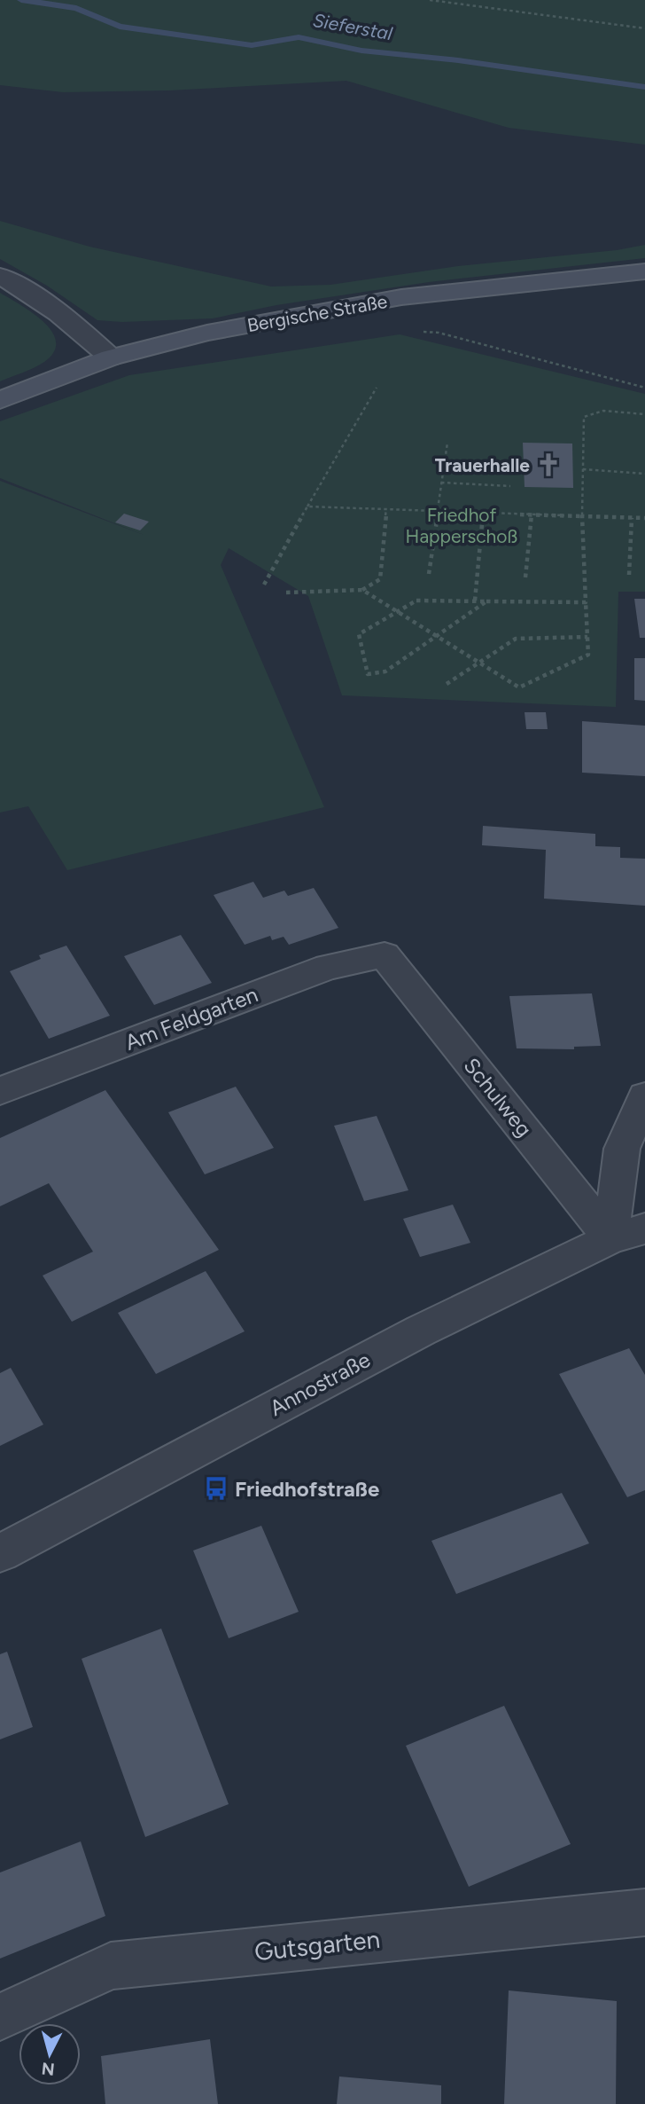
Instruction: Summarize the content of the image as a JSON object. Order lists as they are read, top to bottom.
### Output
{
  "streets": {
    "main road": ["Bergische Straße"],
    "street": [
      "Am Feldgarten",
      "Schulweg",
      "Annostraße",
      "Gutsgarten"
    ]
  },
  "crossings": [
    ["Am Feldgarten", "Schulweg"],
    ["Schulweg", "Annostraße"]
  ],
  "water": ["Sieferstal"],
  "parks": ["Friedhof Happerschoß"],
  "places": {
    "church": ["Trauerhalle"],
    "bus stop": ["Friedhofstraße"]
  },
  "north": "bottom"
}
